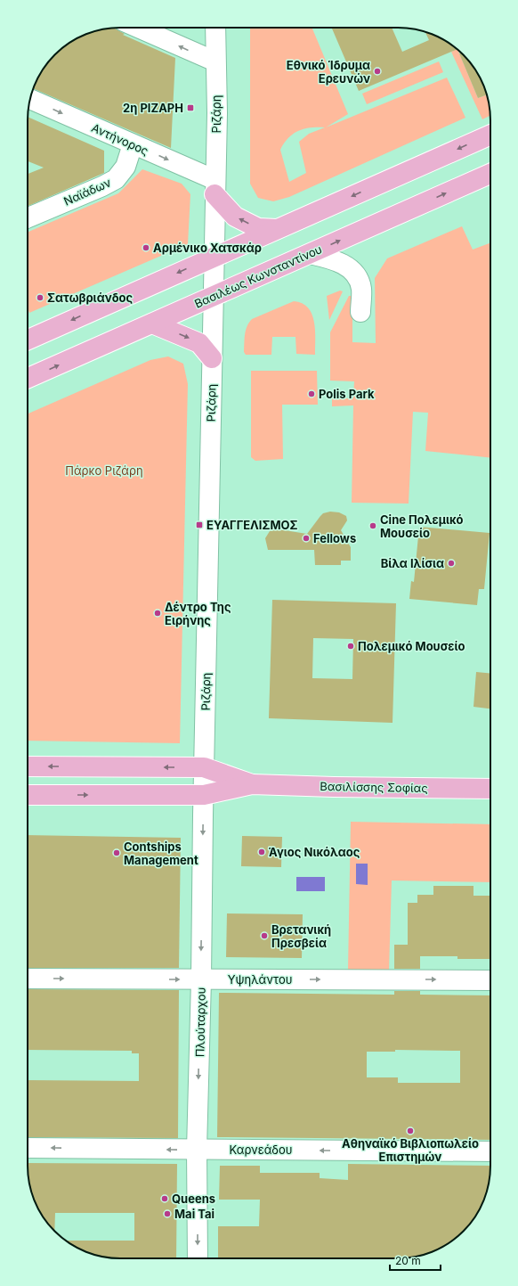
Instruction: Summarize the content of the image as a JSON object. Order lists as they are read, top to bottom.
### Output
{
  "streets": {
    "main road": ["Βασιλέως Κωνσταντίνου", "Βασιλίσσης Σοφίας"],
    "street": [
      "Ριζάρη",
      "Αντήνορος",
      "Ναϊάδων",
      "Υψηλάντου",
      "Πλούταρχου",
      "Καρνεάδου"
    ]
  },
  "crossings": [
    ["Ριζάρη", "Αντήνορος"],
    ["Ριζάρη", "Βασιλέως Κωνσταντίνου"],
    ["Ριζάρη", "Βασιλίσσης Σοφίας"],
    ["Ριζάρη", "Πλούταρχου"],
    ["Αντήνορος", "Ναϊάδων"],
    ["Βασιλίσσης Σοφίας", "Πλούταρχου"],
    ["Υψηλάντου", "Πλούταρχου"],
    ["Πλούταρχου", "Καρνεάδου"]
  ],
  "one_way": ["Υψηλάντου", "Πλούταρχου", "Καρνεάδου"],
  "parks": ["Πάρκο Ριζάρη"],
  "places": {
    "other": [
      "Εθνικό Ίδρυμα Ερευνών",
      "Αρμένικο Χατσκάρ",
      "Σατωβριάνδος",
      "Polis Park",
      "Cine Πολεμικό Μουσείο",
      "Fellows",
      "Βίλα Ιλίσια",
      "Δέντρο Της Ειρήνης",
      "Πολεμικό Μουσείο",
      "Άγιος Νικόλαος",
      "Contships Management",
      "Βρετανική Πρεσβεία",
      "Αθηναϊκό Βιβλιοπωλείο Επιστημών",
      "Queens",
      "Mai Tai"
    ],
    "transit": ["2η ΡΙΖΑΡΗ", "ΕΥΑΓΓΕΛΙΣΜΟΣ"]
  },
  "scale_bar": "20 m"
}
